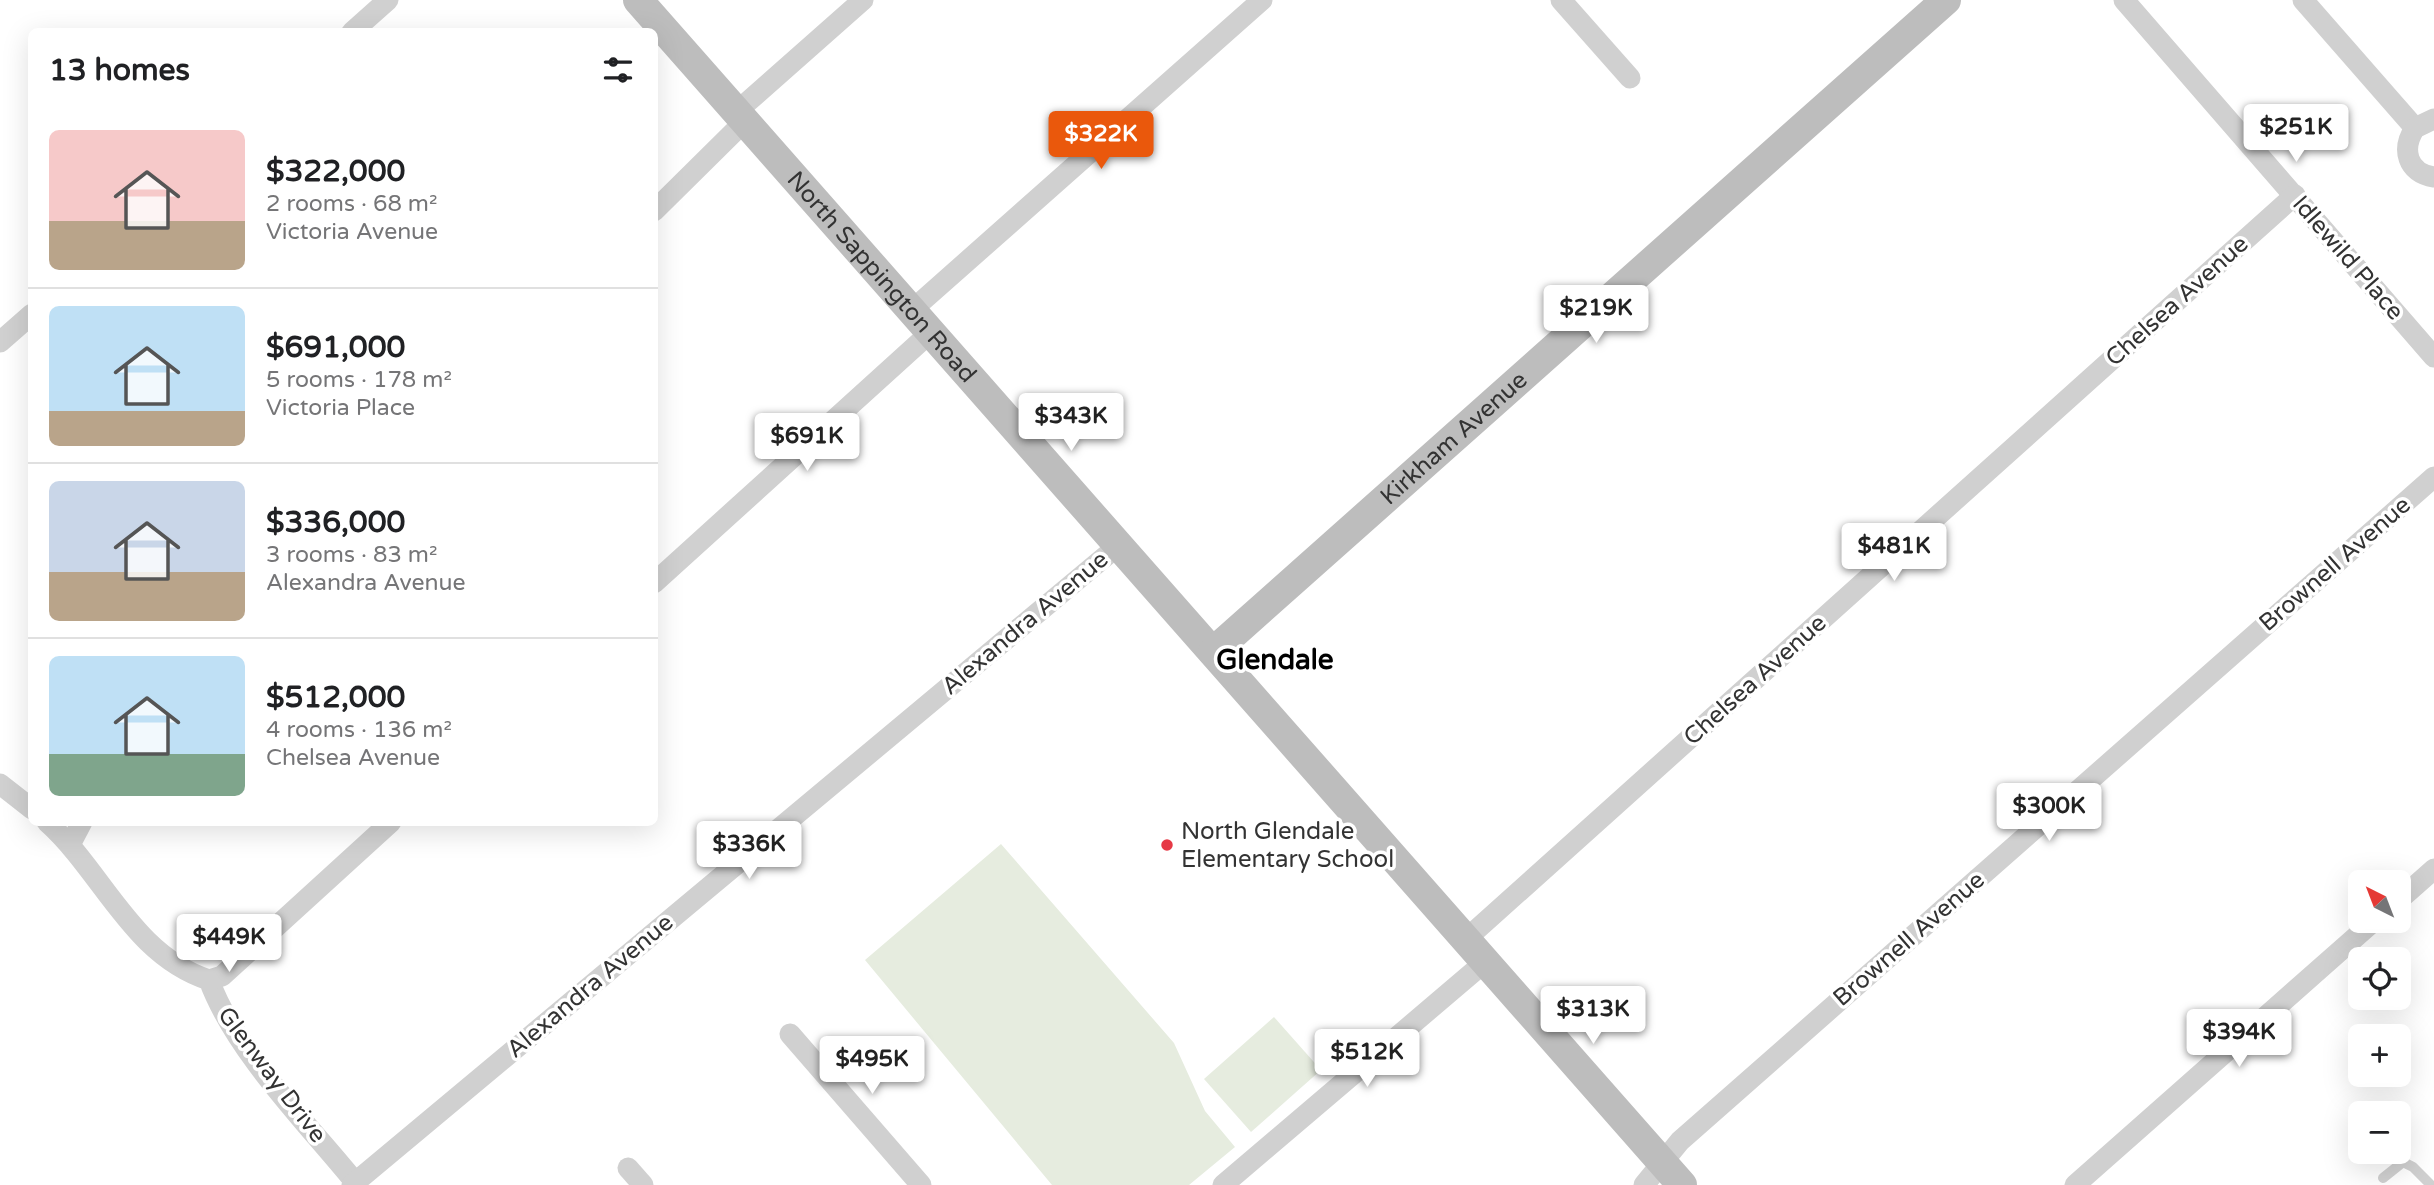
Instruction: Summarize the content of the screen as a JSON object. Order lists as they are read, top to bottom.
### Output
{
  "streets": {
    "street": [
      "Idlewild Place",
      "North Sappington Road",
      "Chelsea Avenue",
      "Kirkham Avenue",
      "Brownell Avenue",
      "Alexandra Avenue",
      "Glenway Drive"
    ]
  },
  "crossings": [
    ["Idlewild Place", "Chelsea Avenue"],
    ["North Sappington Road", "Chelsea Avenue"],
    ["North Sappington Road", "Kirkham Avenue"],
    ["North Sappington Road", "Brownell Avenue"],
    ["North Sappington Road", "Alexandra Avenue"],
    ["Alexandra Avenue", "Glenway Drive"]
  ],
  "districts": ["Glendale"],
  "places": ["North Glendale Elementary School"],
  "north": "top left",
  "page": {
    "heading": "13 homes",
    "price": [
      "$251K",
      "$322K",
      "$219K",
      "$343K",
      "$691K",
      "$481K",
      "$300K",
      "$336K",
      "$449K",
      "$313K",
      "$394K",
      "$512K",
      "$495K"
    ],
    "list": [
      {
        "name": "$322,000",
        "note": "2 rooms · 68 m² · Victoria Avenue"
      },
      {
        "name": "$691,000",
        "note": "5 rooms · 178 m² · Victoria Place"
      },
      {
        "name": "$336,000",
        "note": "3 rooms · 83 m² · Alexandra Avenue"
      },
      {
        "name": "$512,000",
        "note": "4 rooms · 136 m² · Chelsea Avenue"
      }
    ],
    "map_buttons": ["+", "−"]
  }
}
